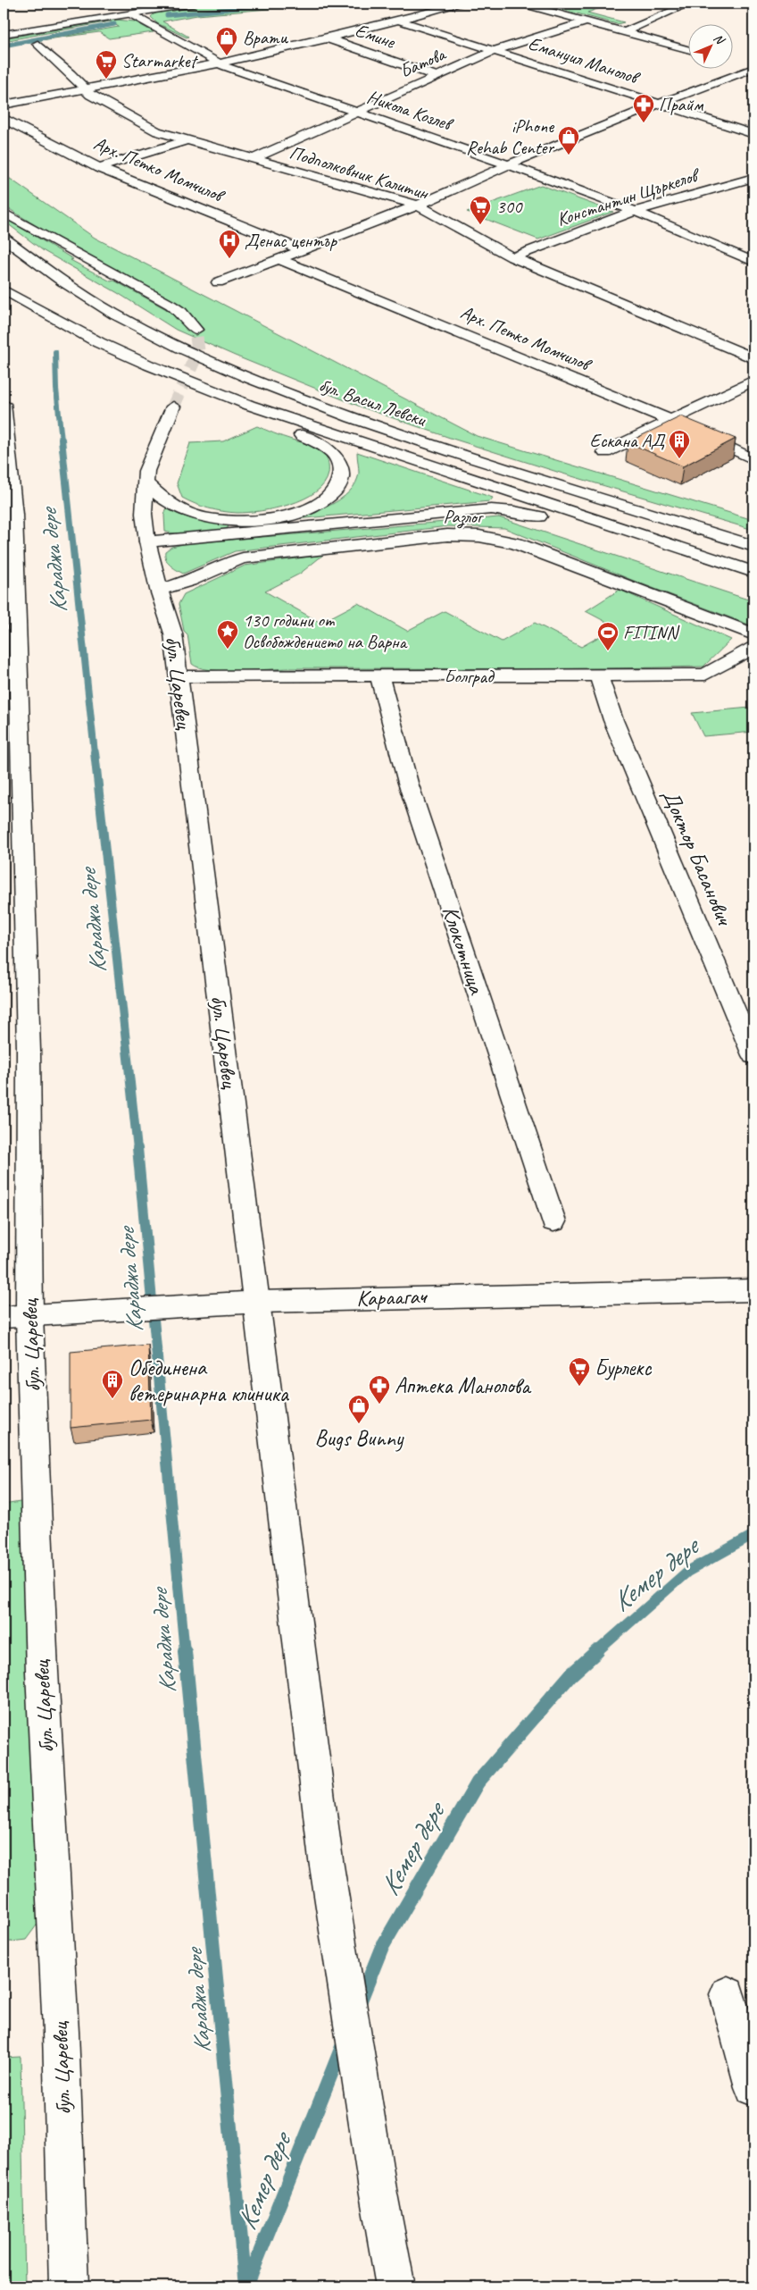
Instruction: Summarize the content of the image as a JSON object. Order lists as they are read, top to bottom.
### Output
{
  "streets": {
    "main road": [
      "Емине",
      "Емануил Манолов",
      "Батова",
      "Никола Козлев",
      "Арх. Петко Момчилов",
      "Подполковник Калитин",
      "Константин Щъркелов",
      "бул. Васил Левски",
      "Разлог",
      "Болград",
      "бул. Царевец",
      "Доктор Басанович",
      "Клокотница",
      "Караагач"
    ]
  },
  "crossings": [
    ["Емине", "Батова"],
    ["Емануил Манолов", "Батова"],
    ["Батова", "Никола Козлев"],
    ["Батова", "Подполковник Калитин"],
    ["Никола Козлев", "Константин Щъркелов"],
    ["Подполковник Калитин", "Константин Щъркелов"],
    ["Разлог", "бул. Царевец"],
    ["Болград", "бул. Царевец"],
    ["Болград", "Доктор Басанович"],
    ["Болград", "Клокотница"],
    ["бул. Царевец", "Караагач"]
  ],
  "water": ["Караджа дере", "Кемер дере"],
  "places": {
    "shop": ["Врати", "iPhone Rehab Center", "Bugs Bunny"],
    "supermarket": ["Starmarket", "300", "Бурлекс"],
    "pharmacy": ["Прайм", "Аптека Манолова"],
    "hospital": ["Денас център"],
    "building": ["Ескана АД", "Обединена ветеринарна клиника"],
    "place": ["130 години от Освобождението на Варна"],
    "sports": ["FITINN"]
  },
  "north": "top right"
}
